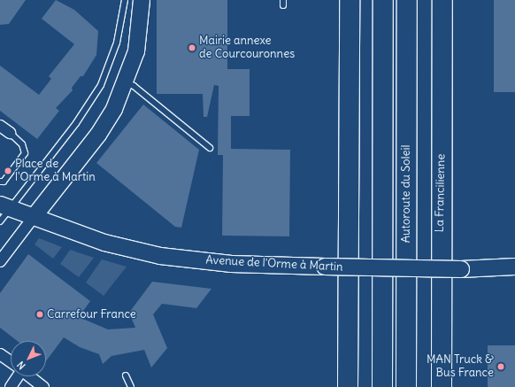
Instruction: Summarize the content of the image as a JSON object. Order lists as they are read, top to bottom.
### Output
{
  "streets": {
    "highway": ["La Francilienne", "Autoroute du Soleil"],
    "main road": ["Avenue de l'Orme à Martin"]
  },
  "places": [
    "Mairie annexe de Courcouronnes",
    "Place de l'Orme à Martin",
    "Carrefour France",
    "MAN Truck & Bus France"
  ],
  "north": "bottom left"
}
